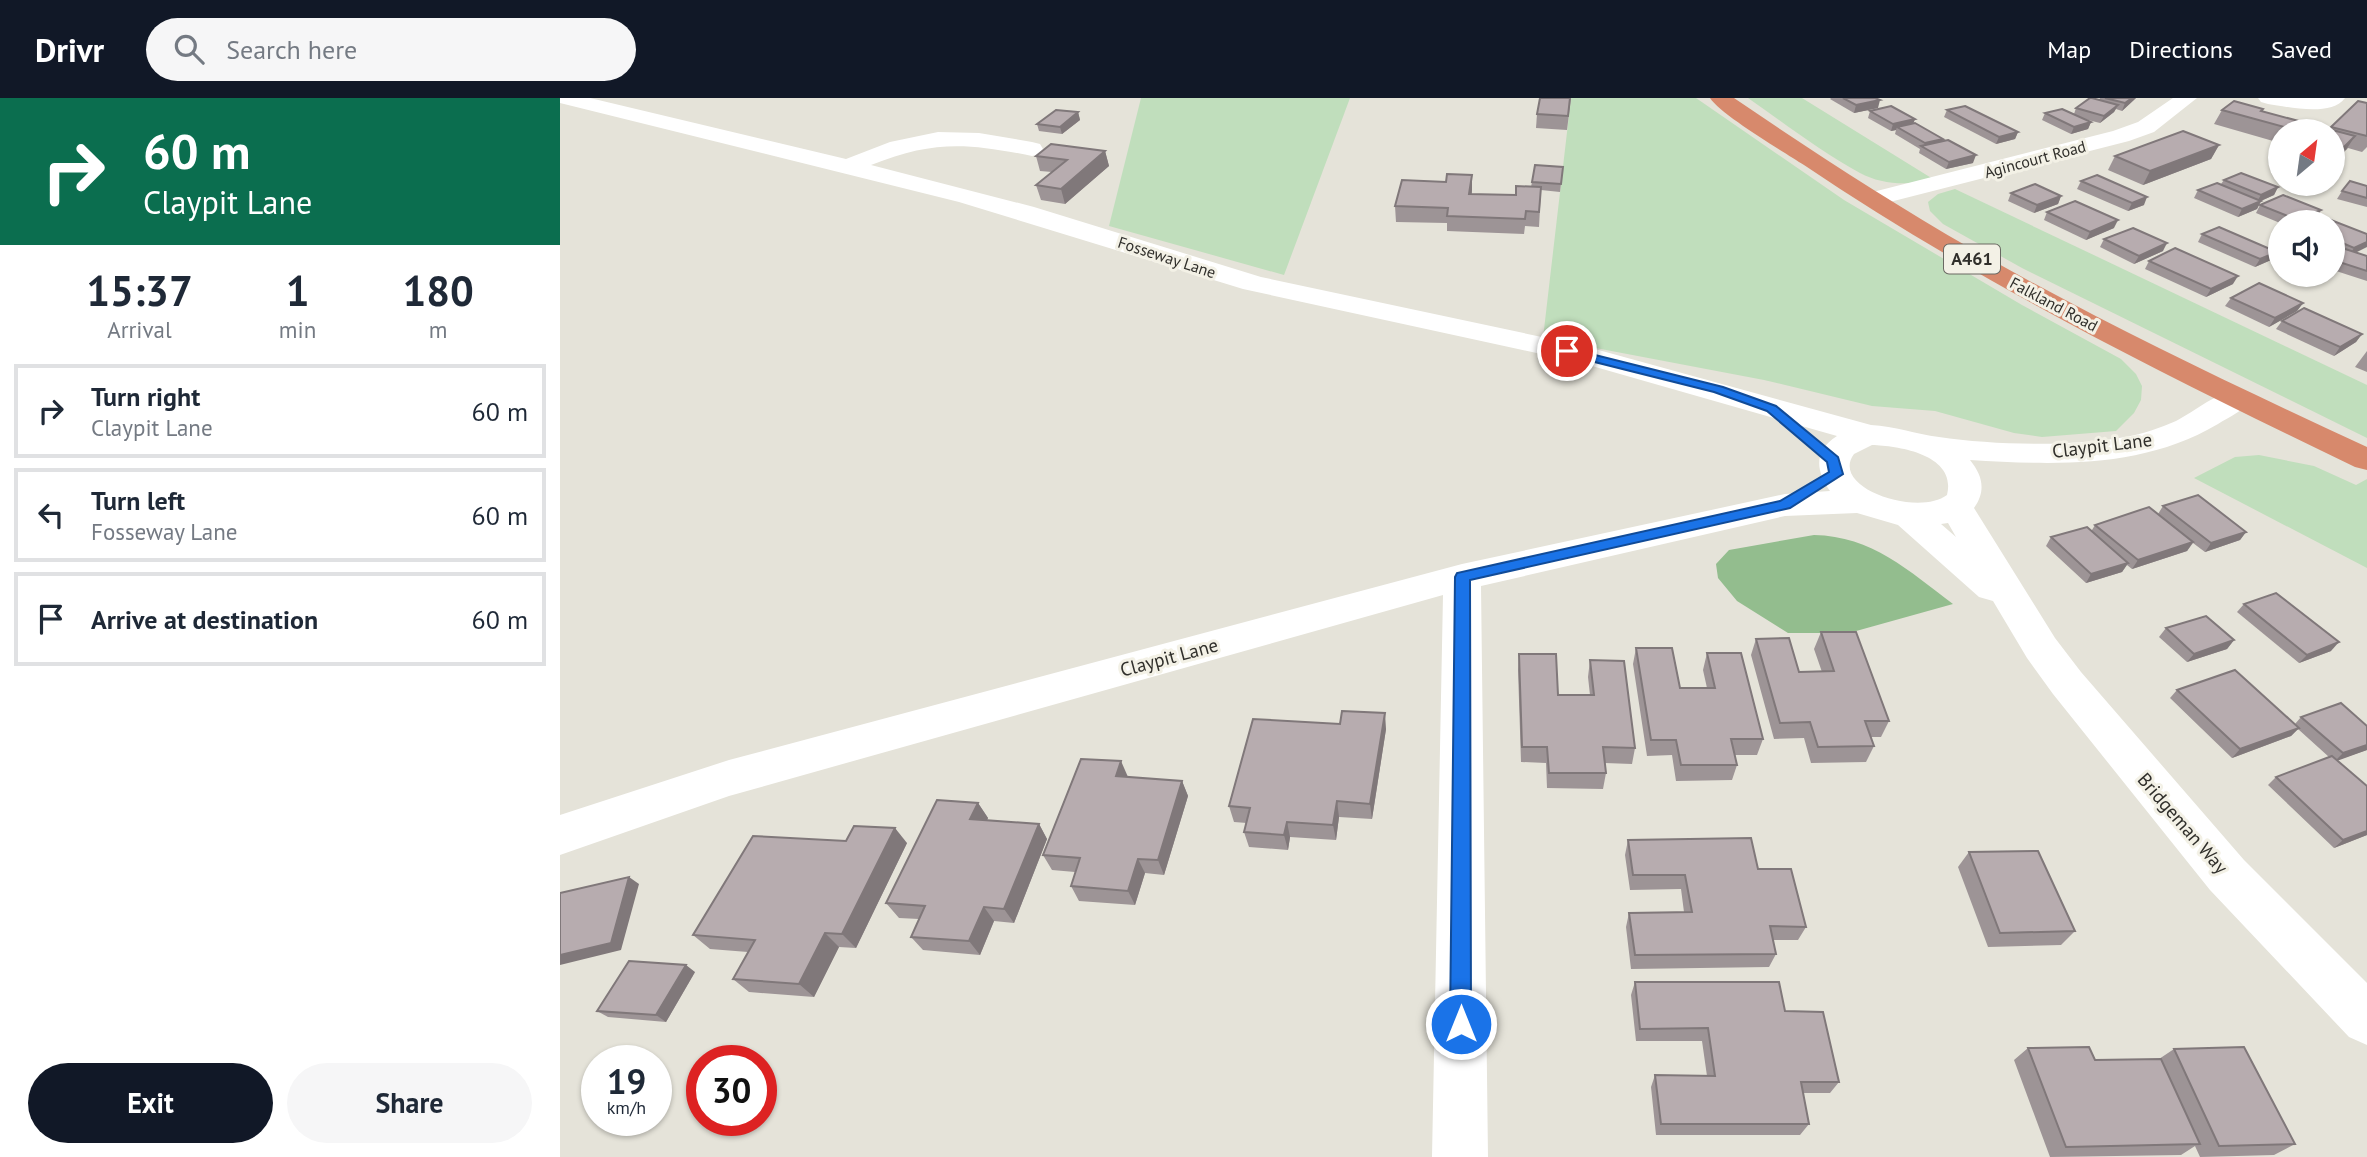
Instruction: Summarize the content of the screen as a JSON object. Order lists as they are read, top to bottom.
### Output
{
  "streets": {
    "highway": ["A461", "Falkland Road"],
    "street": [
      "Agincourt Road",
      "Fosseway Lane",
      "Claypit Lane",
      "Bridgeman Way"
    ]
  },
  "crossings": [
    ["Agincourt Road", "Falkland Road"],
    ["Fosseway Lane", "Claypit Lane"],
    ["Fosseway Lane", "Bridgeman Way"],
    ["Falkland Road", "Claypit Lane"],
    ["Claypit Lane", "Bridgeman Way"]
  ],
  "north": "top right",
  "page": {
    "header": "Drivr",
    "search": "Search here",
    "nav": ["Map", "Directions", "Saved"],
    "turn": ["60 m", "Claypit Lane"],
    "eta": [
      "15:37",
      "Arrival",
      "1",
      "min",
      "180",
      "m"
    ],
    "list": [
      {
        "name": "Turn right",
        "note": "Claypit Lane",
        "value": "60 m"
      },
      {
        "name": "Turn left",
        "note": "Fosseway Lane",
        "value": "60 m"
      },
      {
        "name": "Arrive at destination",
        "value": "60 m"
      }
    ],
    "speed": "19 km/h",
    "limit": "30",
    "buttons": ["Exit", "Share"]
  }
}
